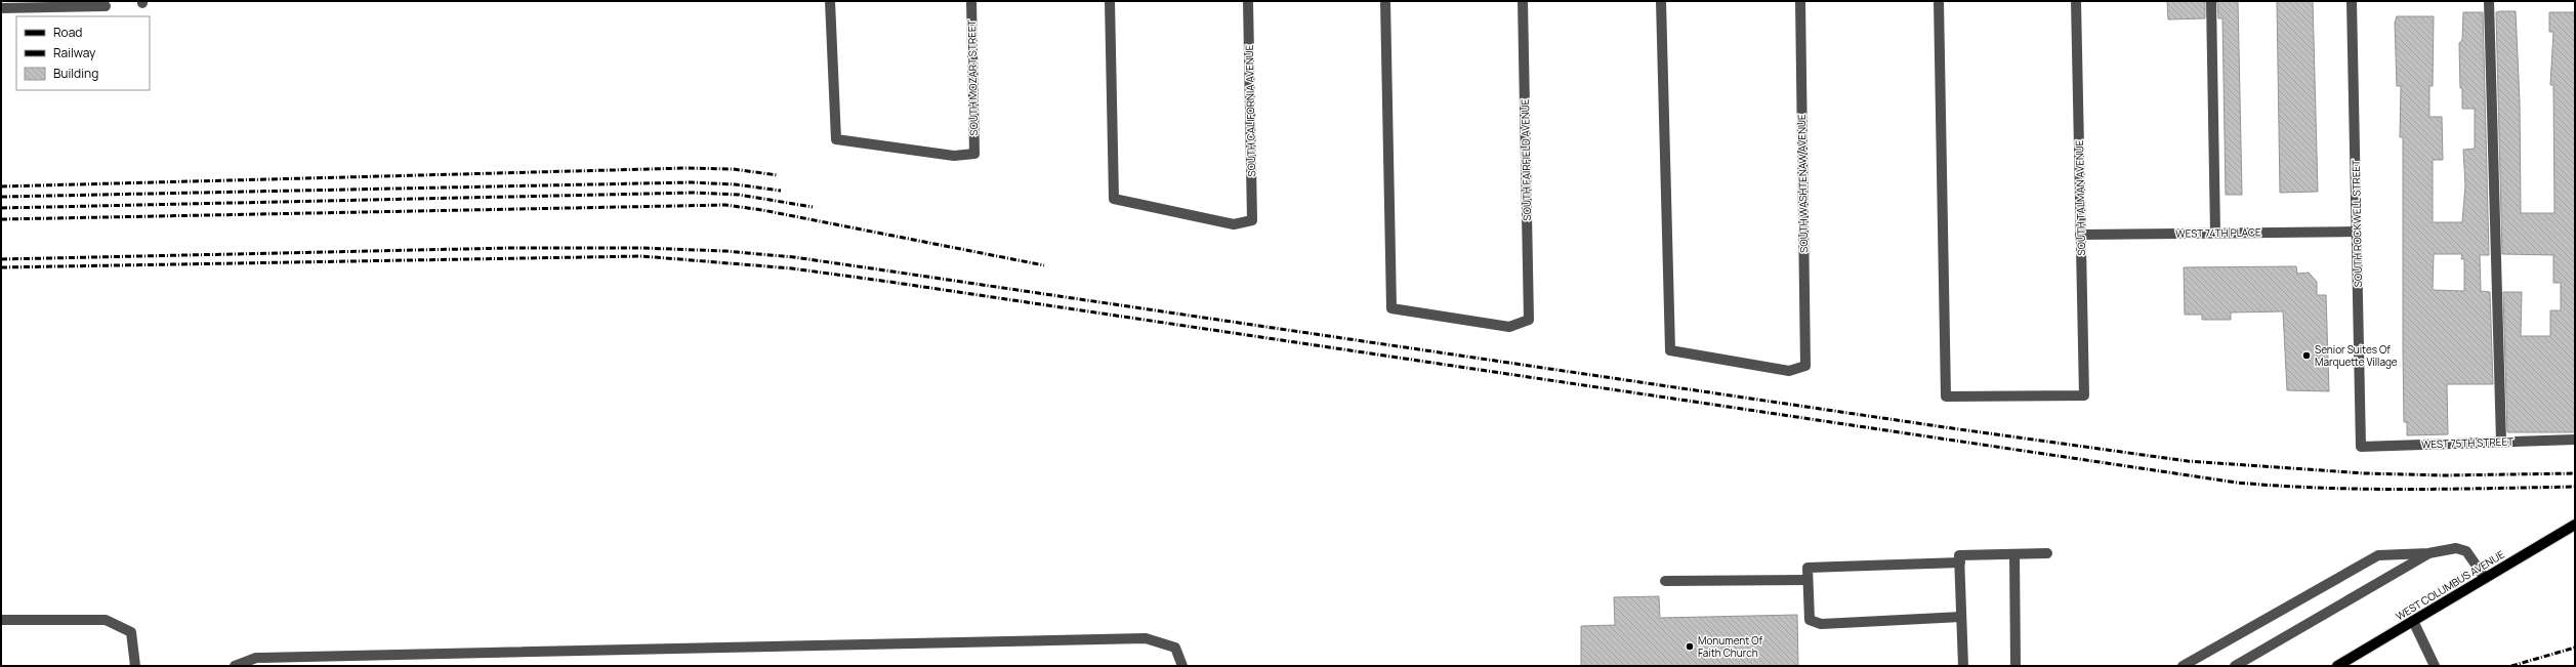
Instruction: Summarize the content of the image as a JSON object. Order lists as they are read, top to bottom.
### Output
{
  "streets": {
    "main road": ["WEST COLUMBUS AVENUE"],
    "street": [
      "SOUTH MOZART STREET",
      "SOUTH CALIFORNIA AVENUE",
      "SOUTH FAIRFIELD AVENUE",
      "SOUTH WASHTENAW AVENUE",
      "SOUTH TALMAN AVENUE",
      "SOUTH ROCKWELL STREET",
      "WEST 74TH PLACE",
      "WEST 75TH STREET"
    ]
  },
  "crossings": [
    ["SOUTH TALMAN AVENUE", "WEST 74TH PLACE"],
    ["SOUTH ROCKWELL STREET", "WEST 74TH PLACE"],
    ["SOUTH ROCKWELL STREET", "WEST 75TH STREET"]
  ],
  "places": ["Senior Suites Of Marquette Village", "Monument Of Faith Church"],
  "legend": ["Road", "Railway", "Building"]
}
